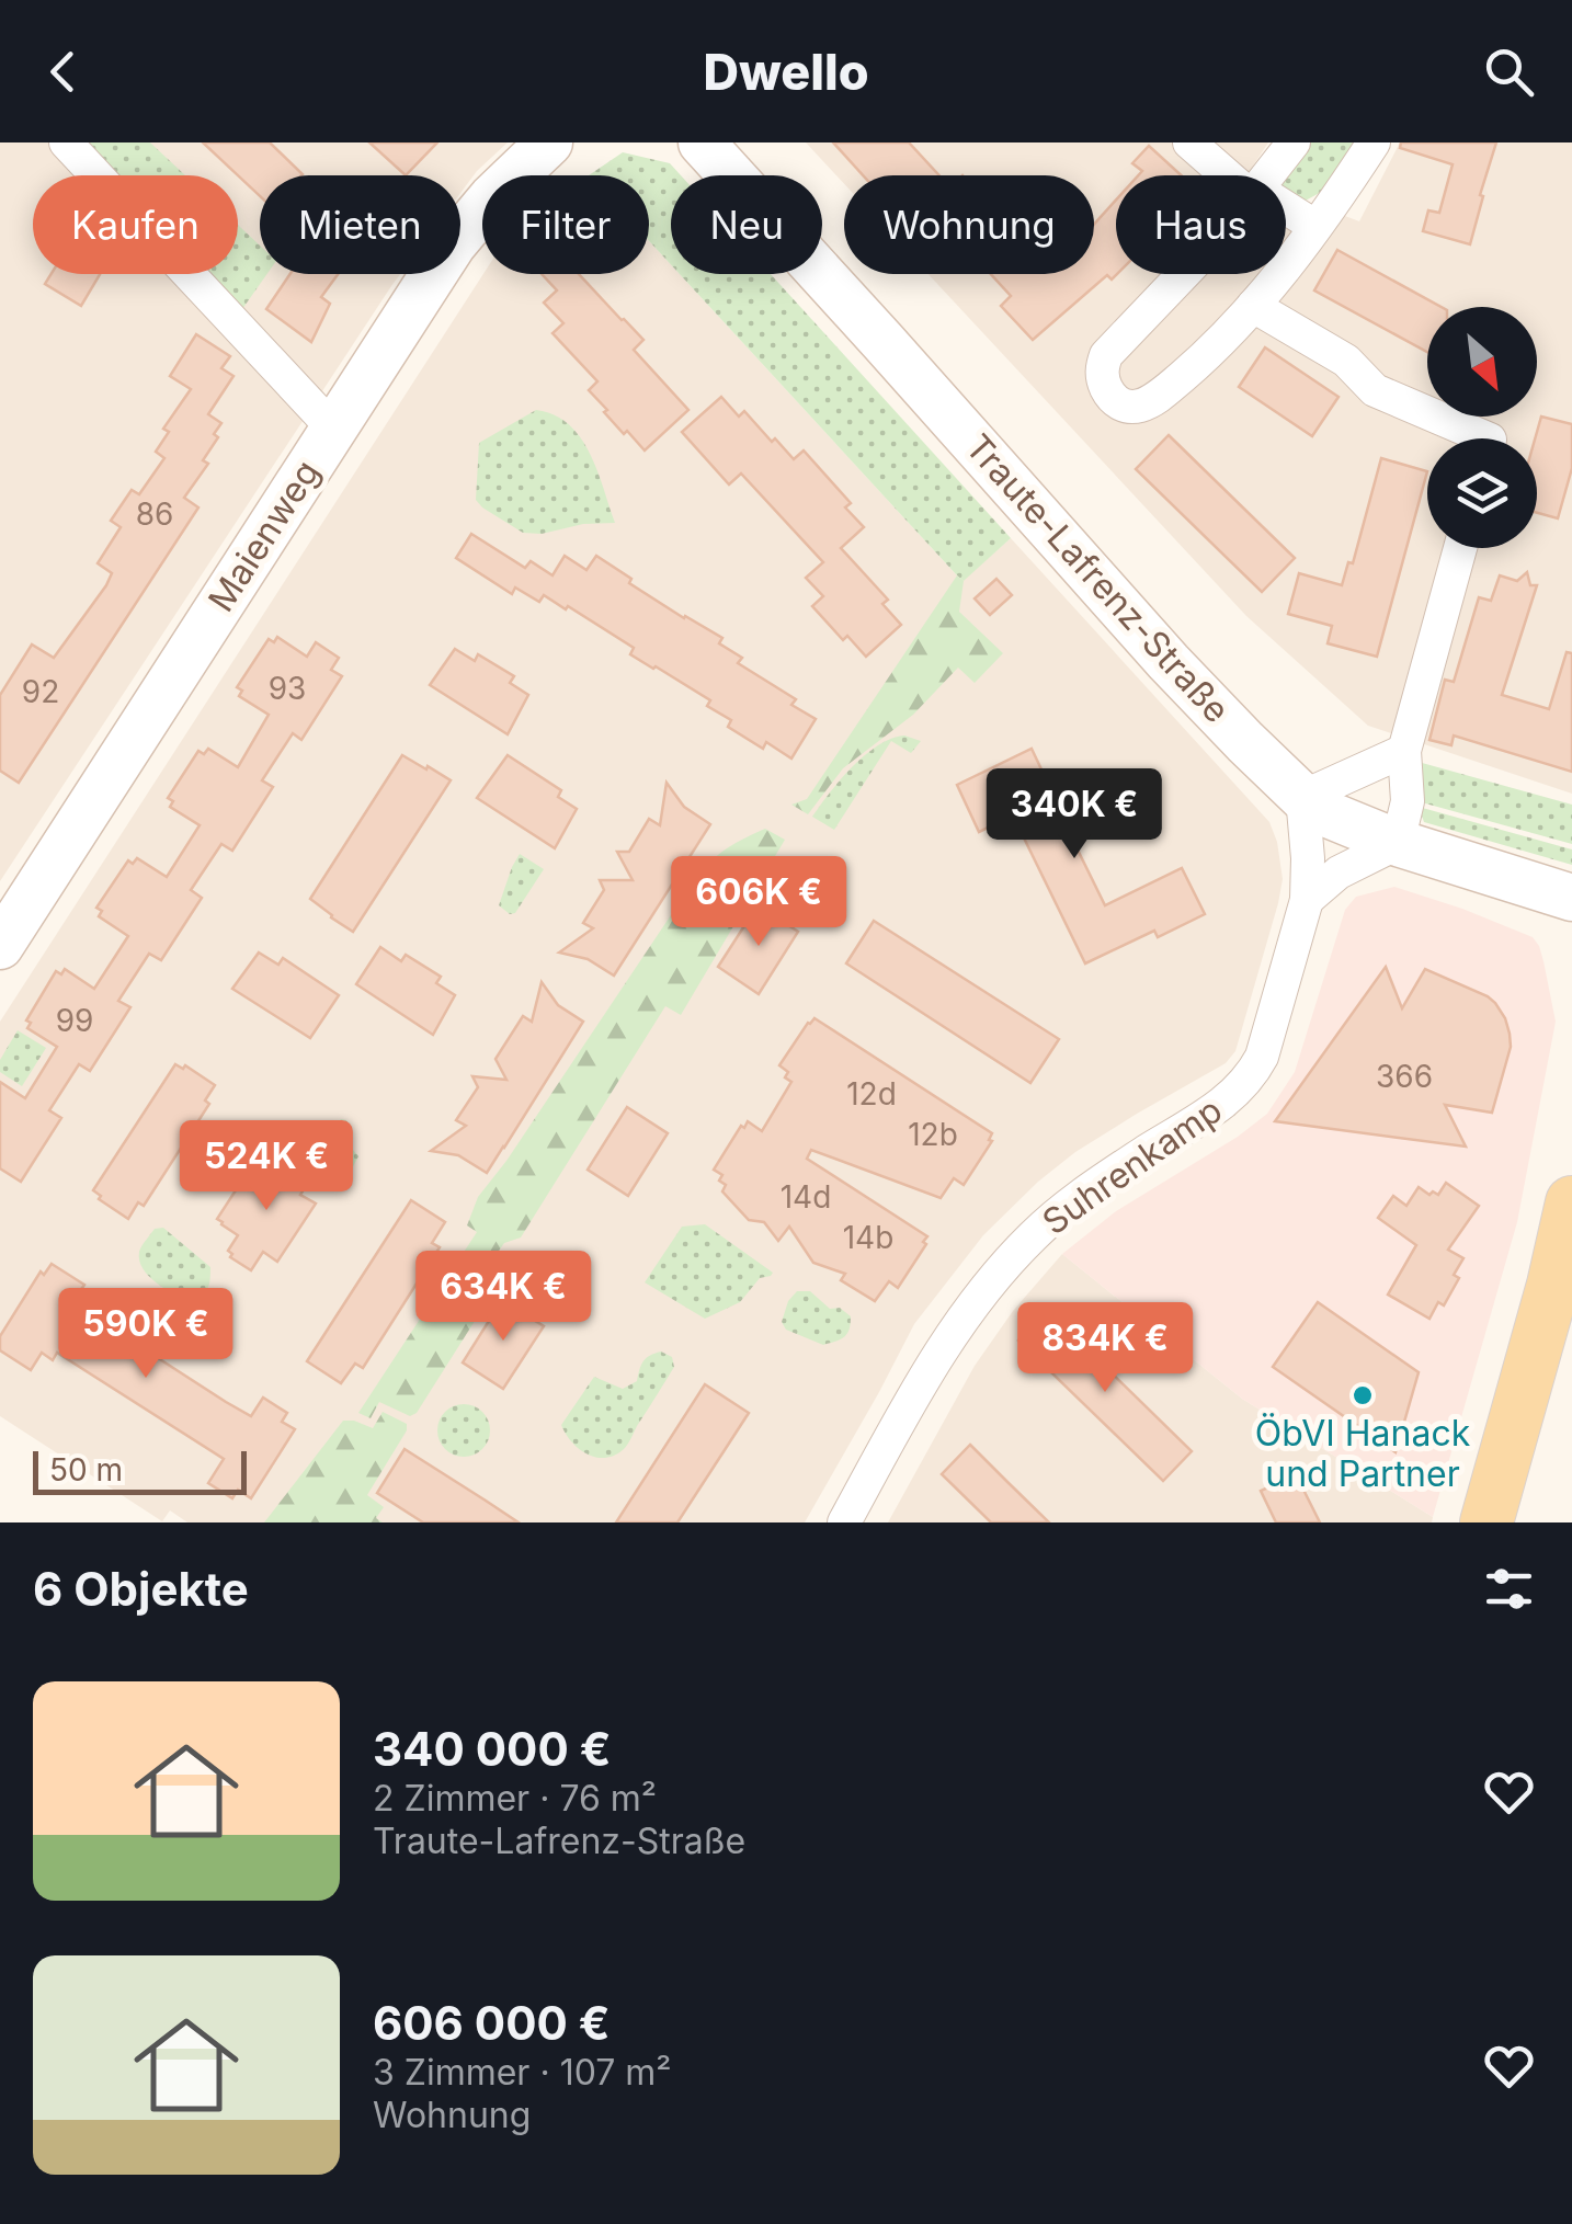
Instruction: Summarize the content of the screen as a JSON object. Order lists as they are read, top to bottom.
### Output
{
  "streets": {
    "main road": ["Maienweg", "Traute-Lafrenz-Straße"],
    "street": ["Suhrenkamp"]
  },
  "crossings": [
    ["Traute-Lafrenz-Straße", "Suhrenkamp"]
  ],
  "places": ["ÖbVI Hanack und Partner"],
  "house_numbers": [
    "86",
    "93",
    "92",
    "99",
    "366",
    "12d",
    "12b",
    "14d",
    "14b"
  ],
  "scale_bar": "50 m",
  "north": "bottom right",
  "page": {
    "header": "Dwello",
    "chip": [
      "Kaufen",
      "Mieten",
      "Filter",
      "Neu",
      "Wohnung",
      "Haus"
    ],
    "price": [
      "340K €",
      "606K €",
      "524K €",
      "634K €",
      "590K €",
      "834K €"
    ],
    "scale": "50 m",
    "heading": "6 Objekte",
    "list": [
      {
        "name": "340 000 €",
        "note": "2 Zimmer · 76 m² · Traute-Lafrenz-Straße"
      },
      {
        "name": "606 000 €",
        "note": "3 Zimmer · 107 m² · Wohnung"
      }
    ]
  }
}
